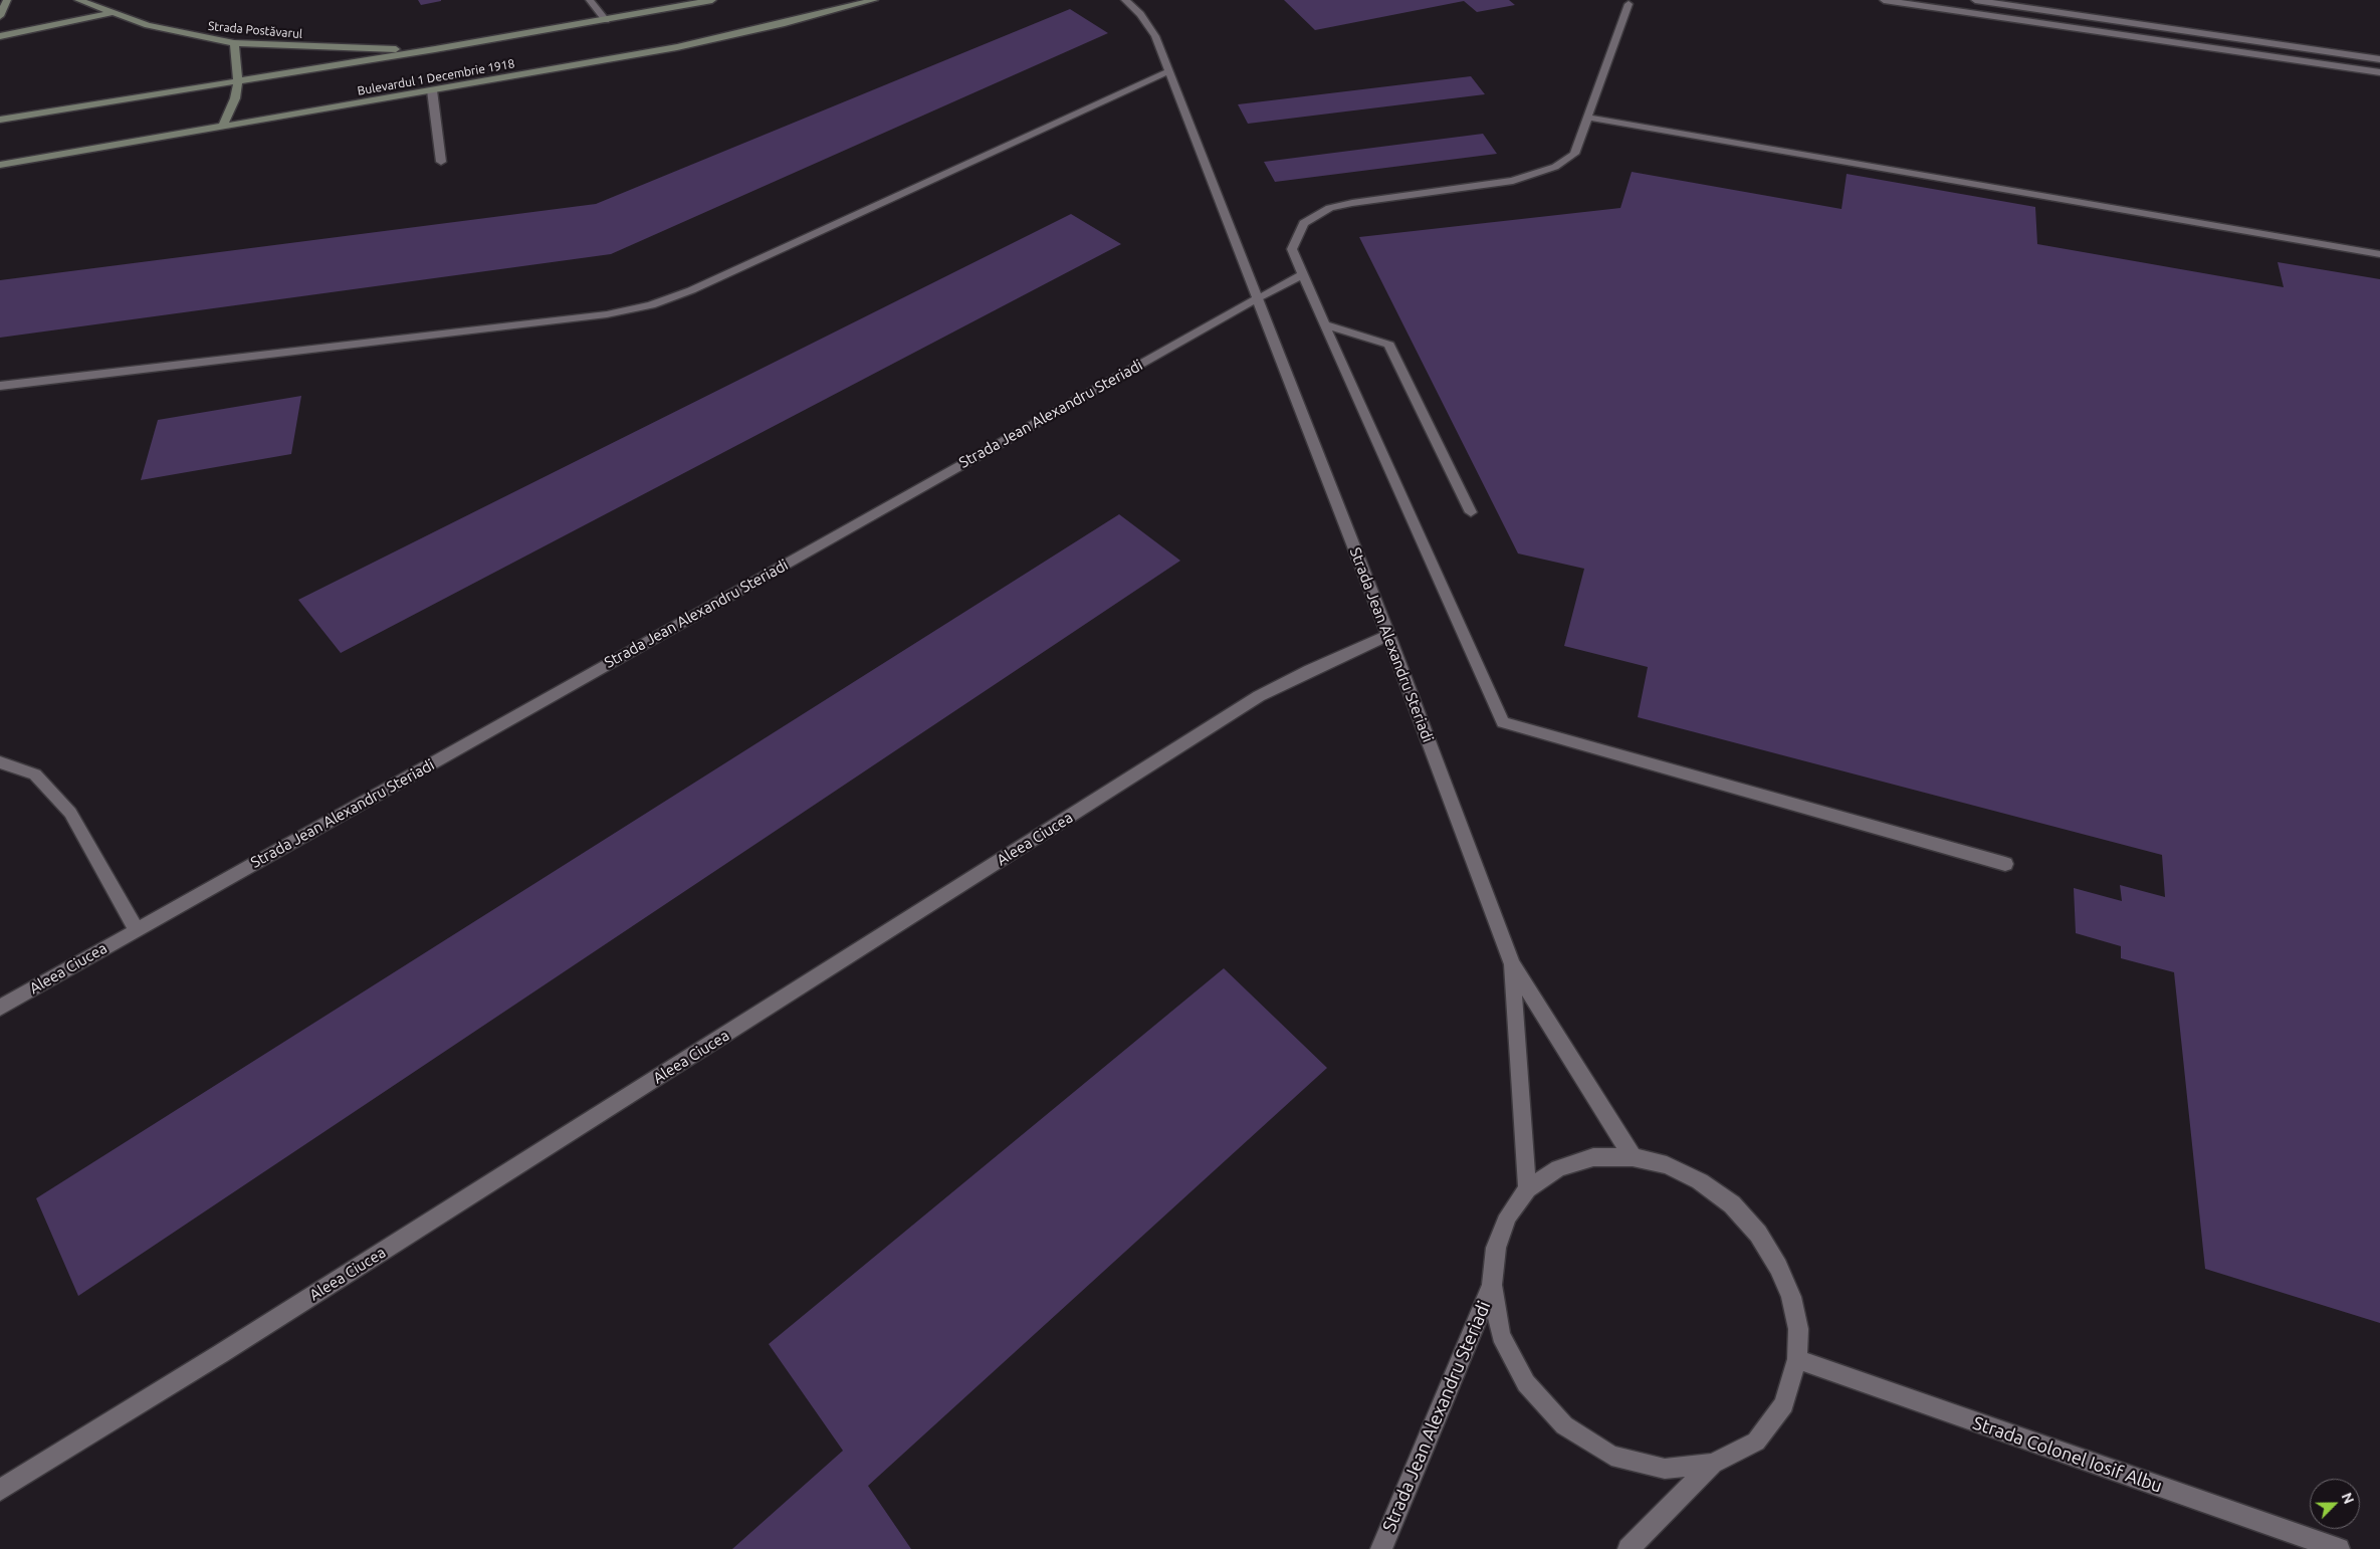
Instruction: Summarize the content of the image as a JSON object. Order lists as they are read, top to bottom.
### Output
{
  "streets": {
    "main road": ["Strada Postăvarul", "Bulevardul 1 Decembrie 1918"],
    "street": ["Strada Jean Alexandru Steriadi", "Aleea Ciucea", "Strada Colonel Iosif Albu"]
  },
  "crossings": [
    ["Strada Postăvarul", "Bulevardul 1 Decembrie 1918"],
    ["Strada Jean Alexandru Steriadi", "Aleea Ciucea"]
  ],
  "north": "top right"
}
